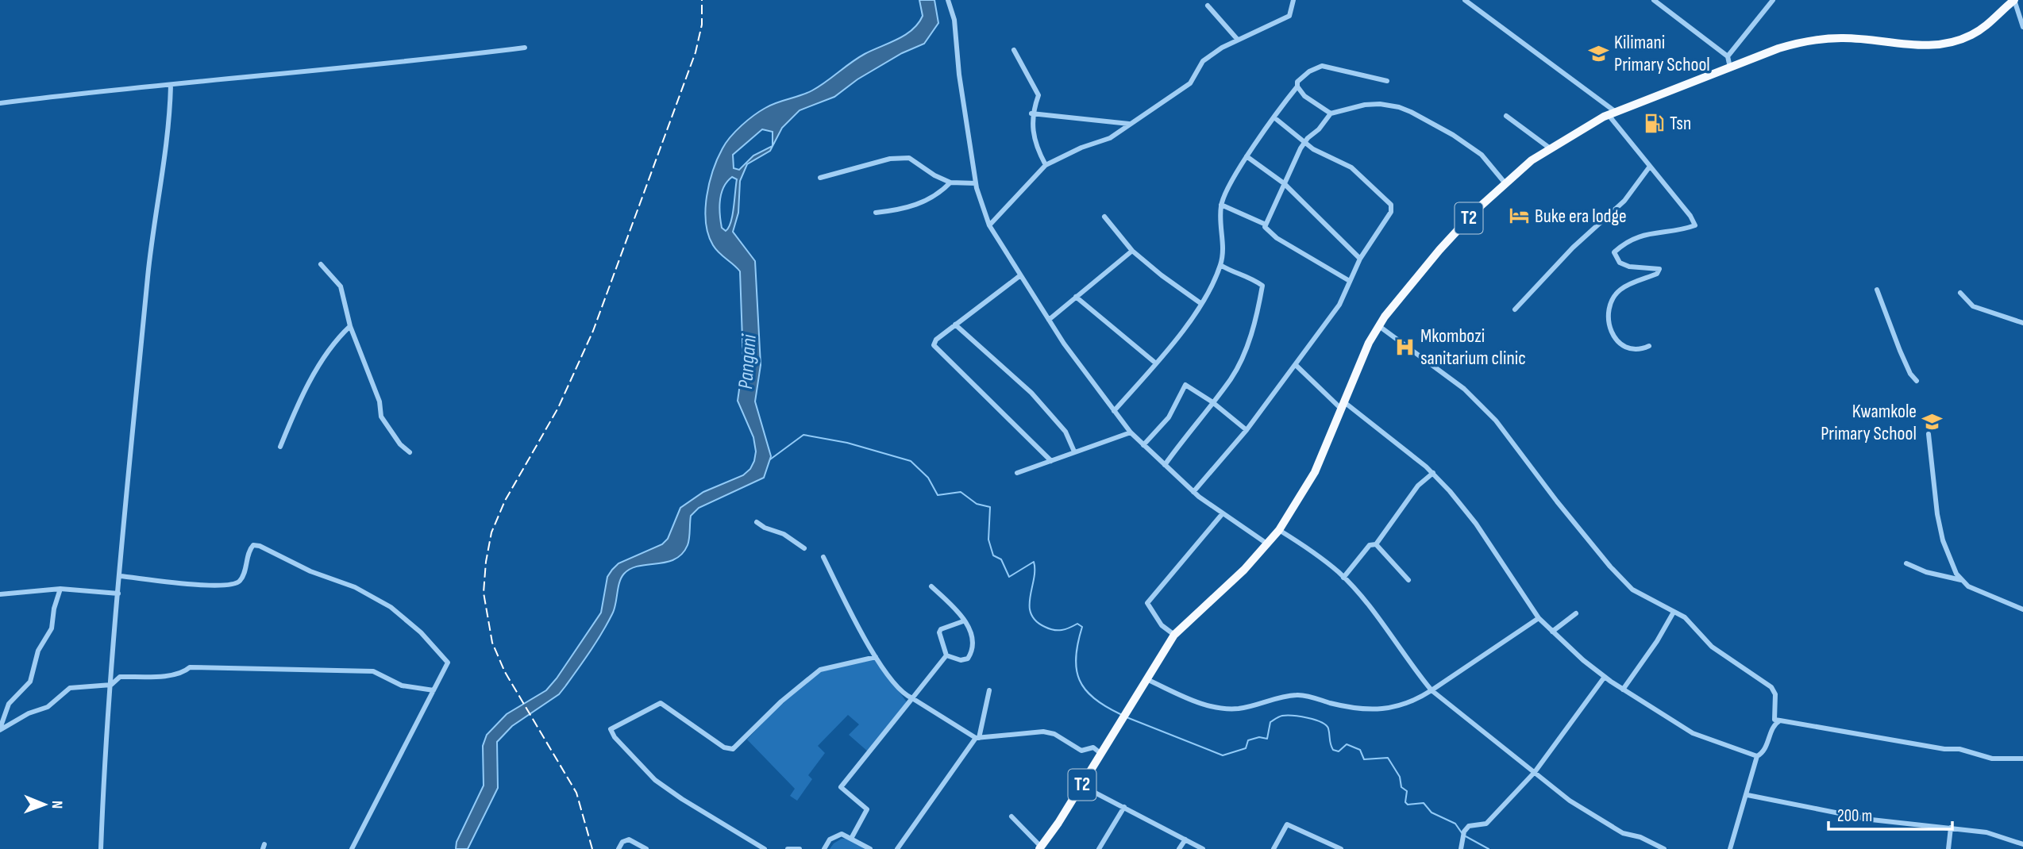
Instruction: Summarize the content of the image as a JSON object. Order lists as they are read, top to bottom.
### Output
{
  "streets": {
    "highway": ["T2"]
  },
  "water": ["Pangani"],
  "places": {
    "school or university": ["Kilimani Primary School", "Kwamkole Primary School"],
    "fuel station": ["Tsn"],
    "hotel": ["Buke era lodge"],
    "hospital": ["Mkombozi sanitarium clinic"]
  },
  "scale_bar": "200 m",
  "north": "right"
}
